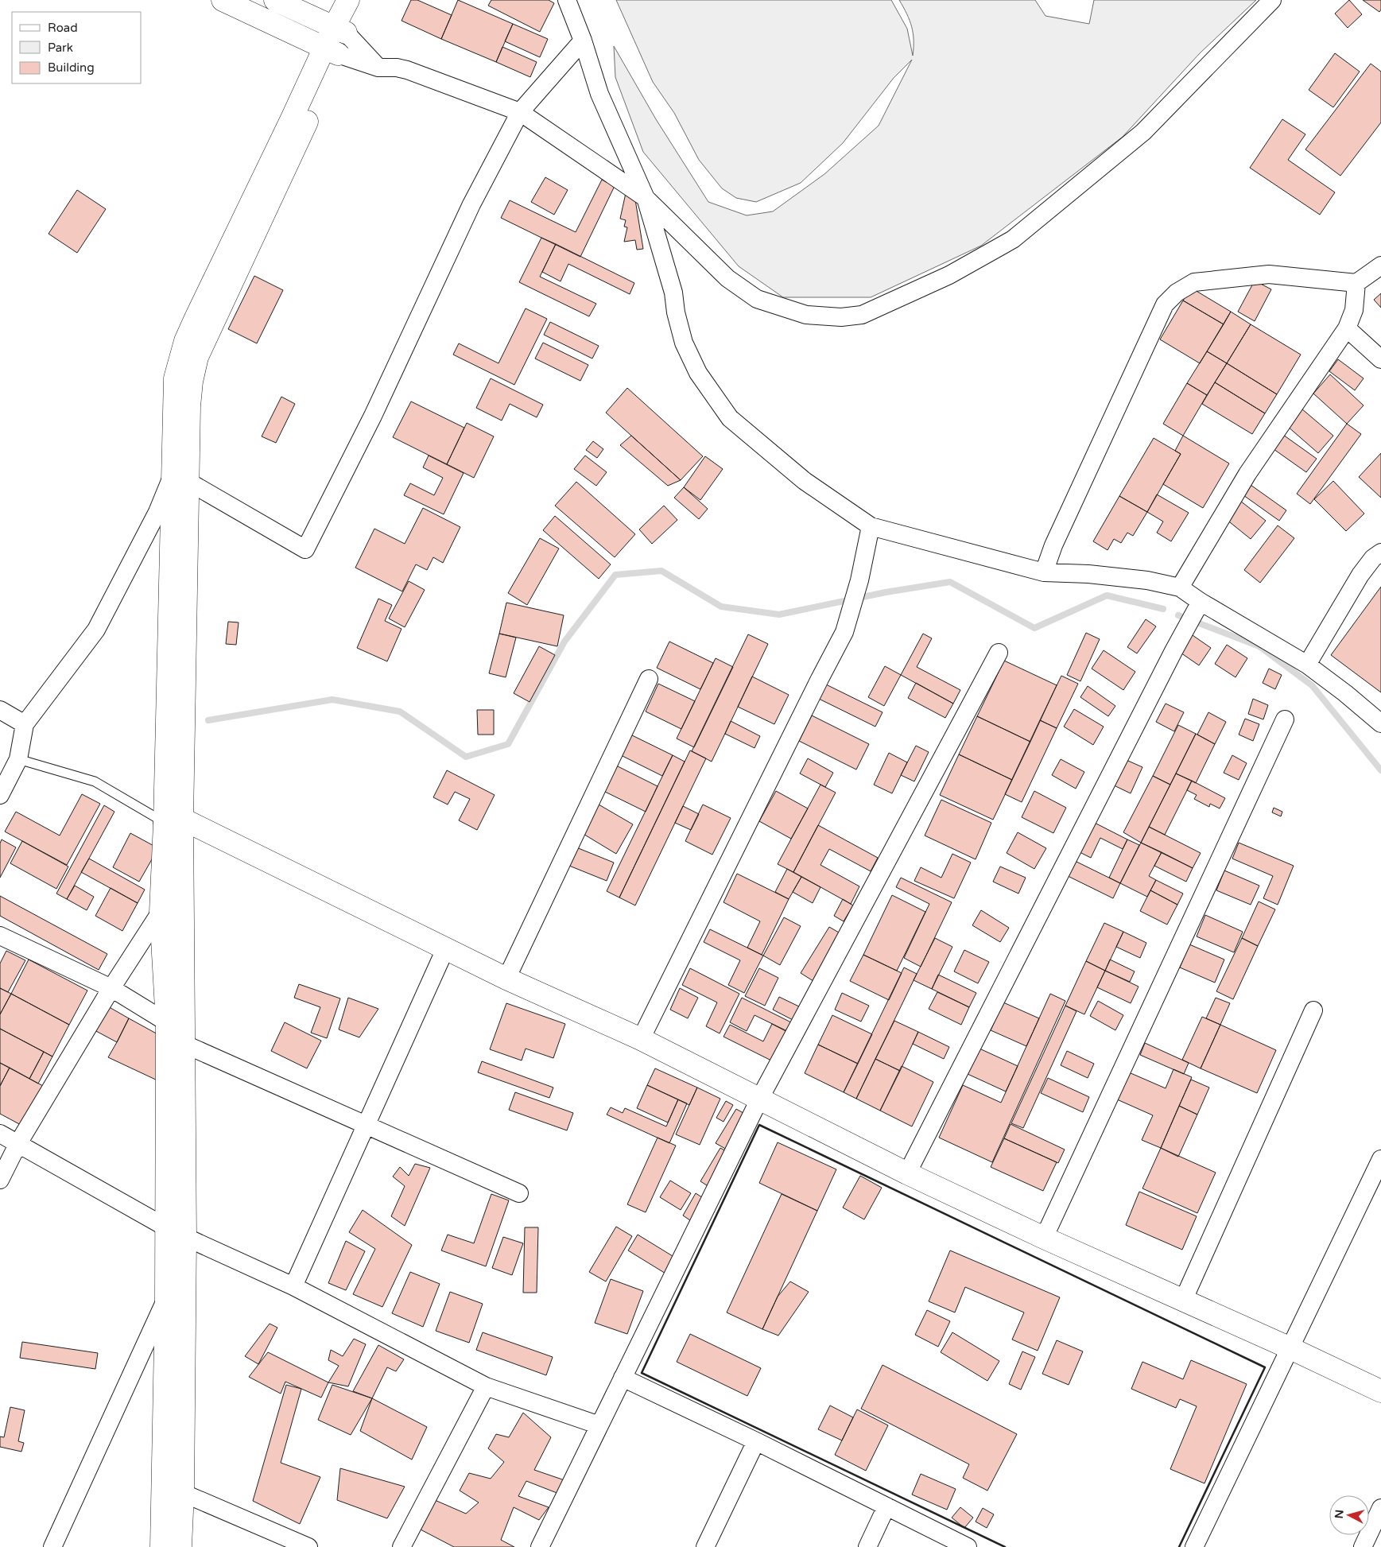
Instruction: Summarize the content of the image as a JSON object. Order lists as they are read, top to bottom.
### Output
{
  "legend": ["Road", "Park", "Building"],
  "north": "left"
}
